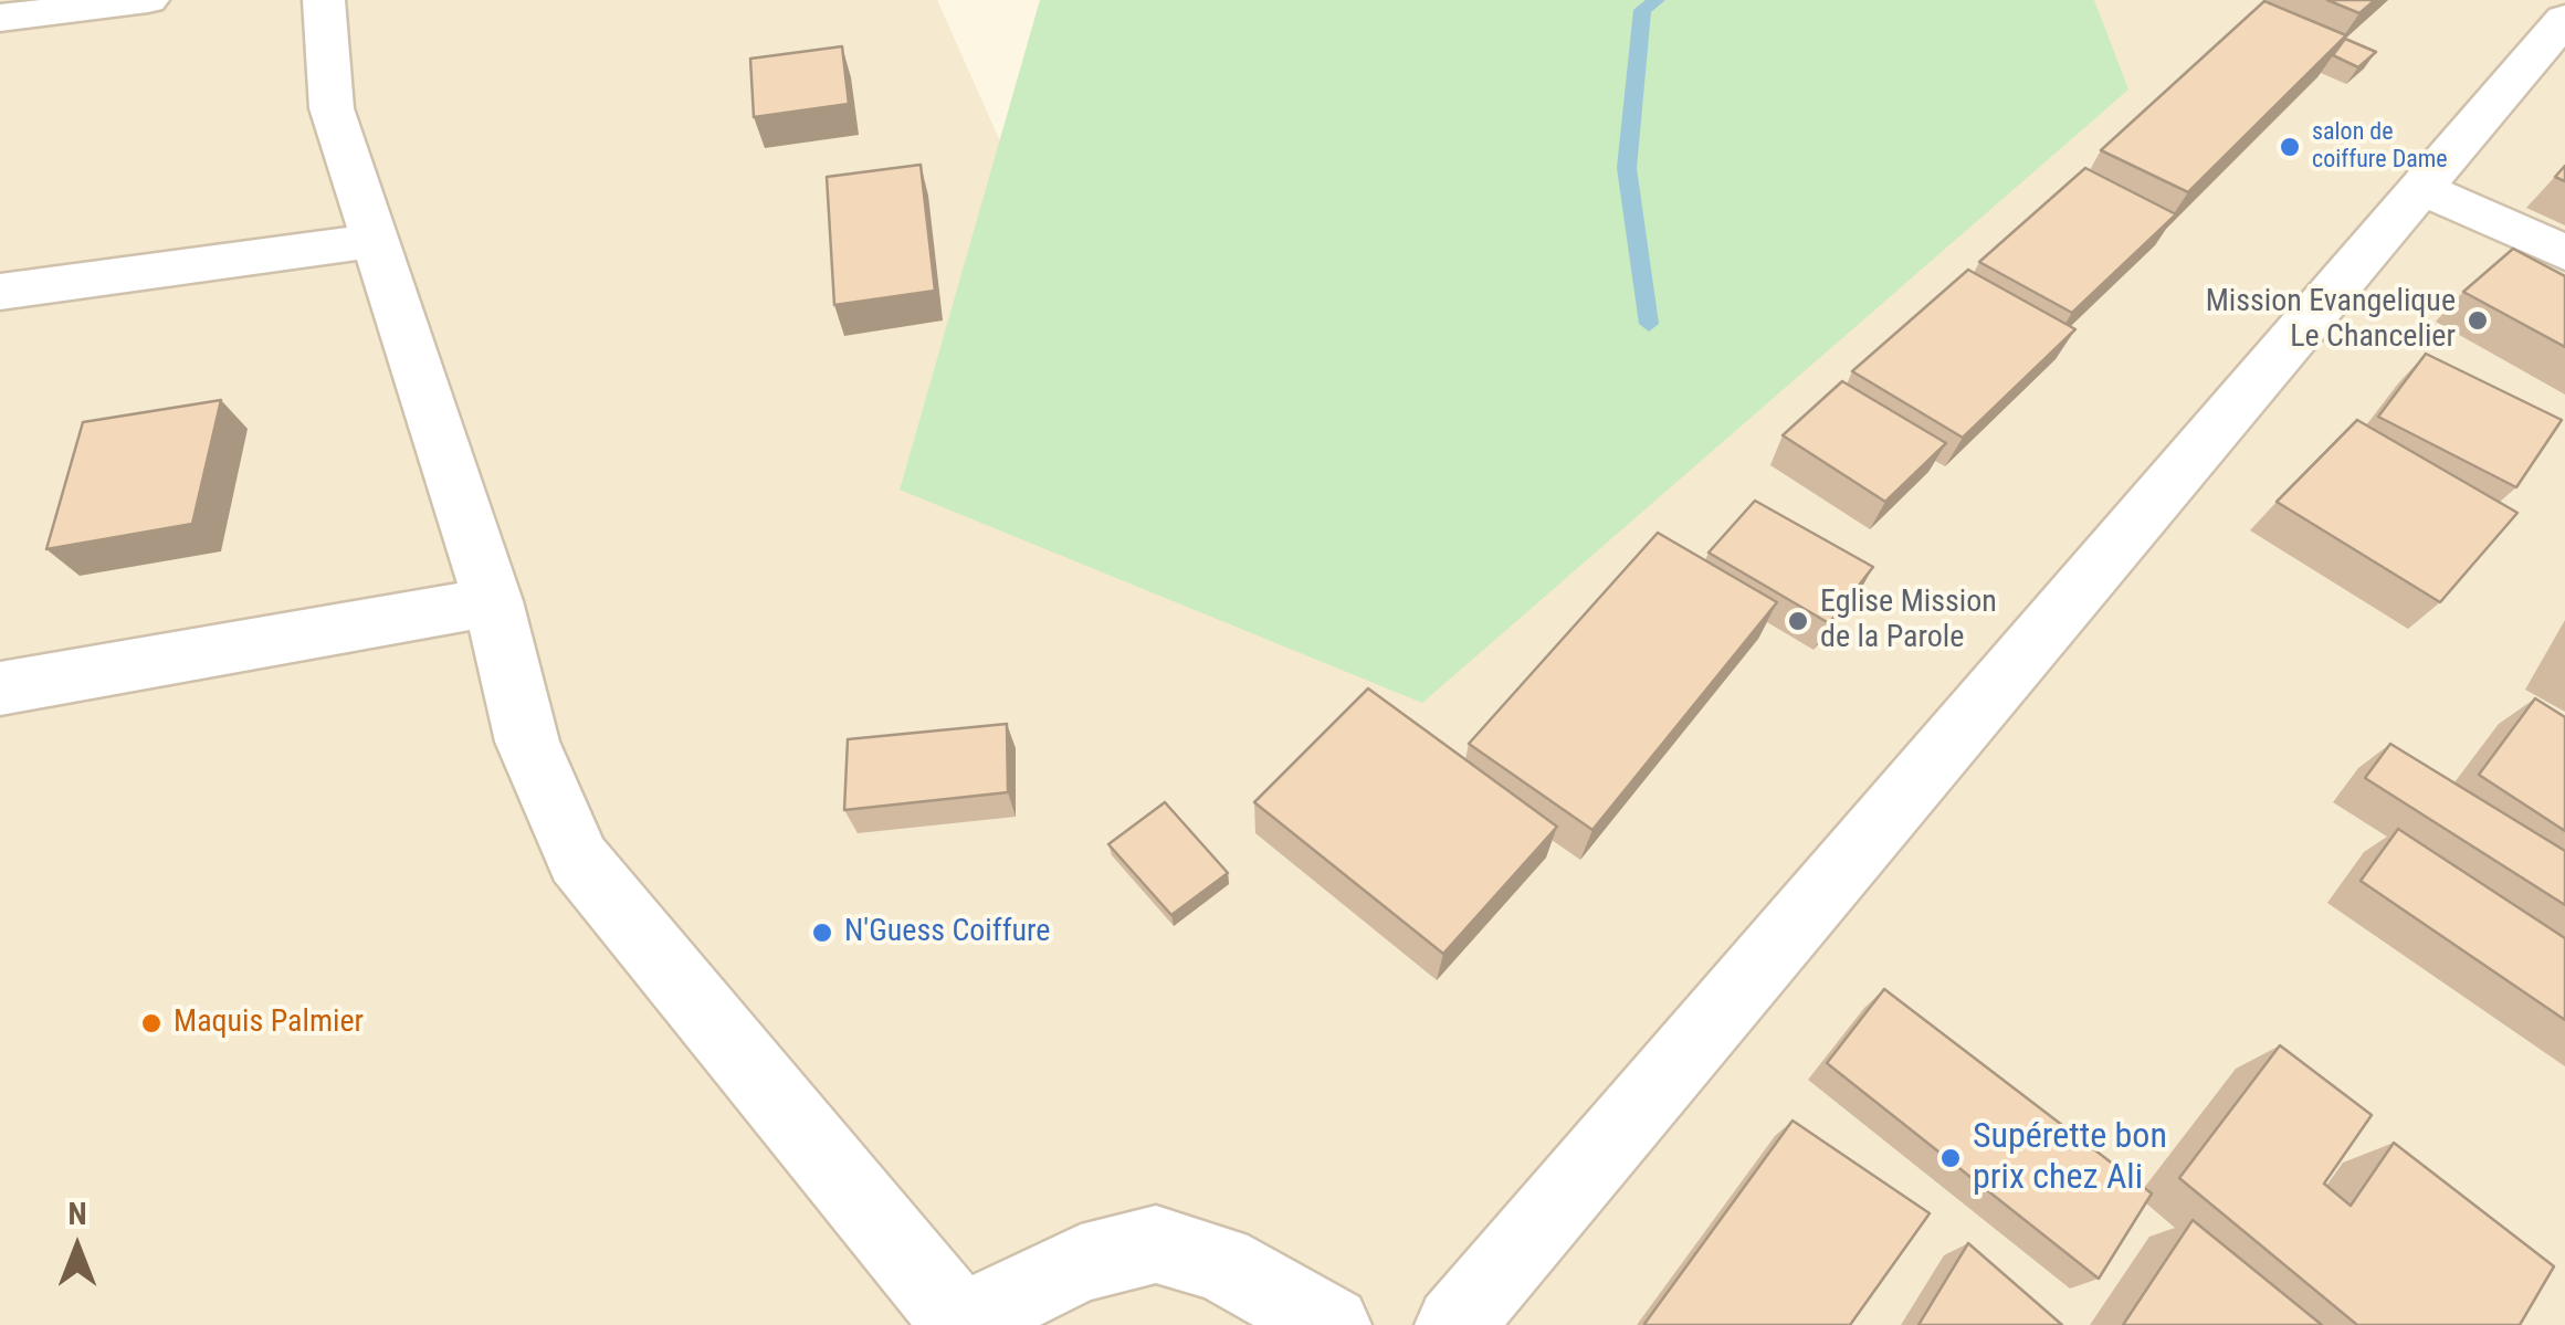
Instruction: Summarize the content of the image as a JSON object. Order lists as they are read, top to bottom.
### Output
{
  "places": [
    "salon de coiffure Dame",
    "Mission Evangelique Le Chancelier",
    "Eglise Mission de la Parole",
    "N'Guess Coiffure",
    "Maquis Palmier",
    "Supérette bon prix chez Ali"
  ],
  "north": "top"
}
